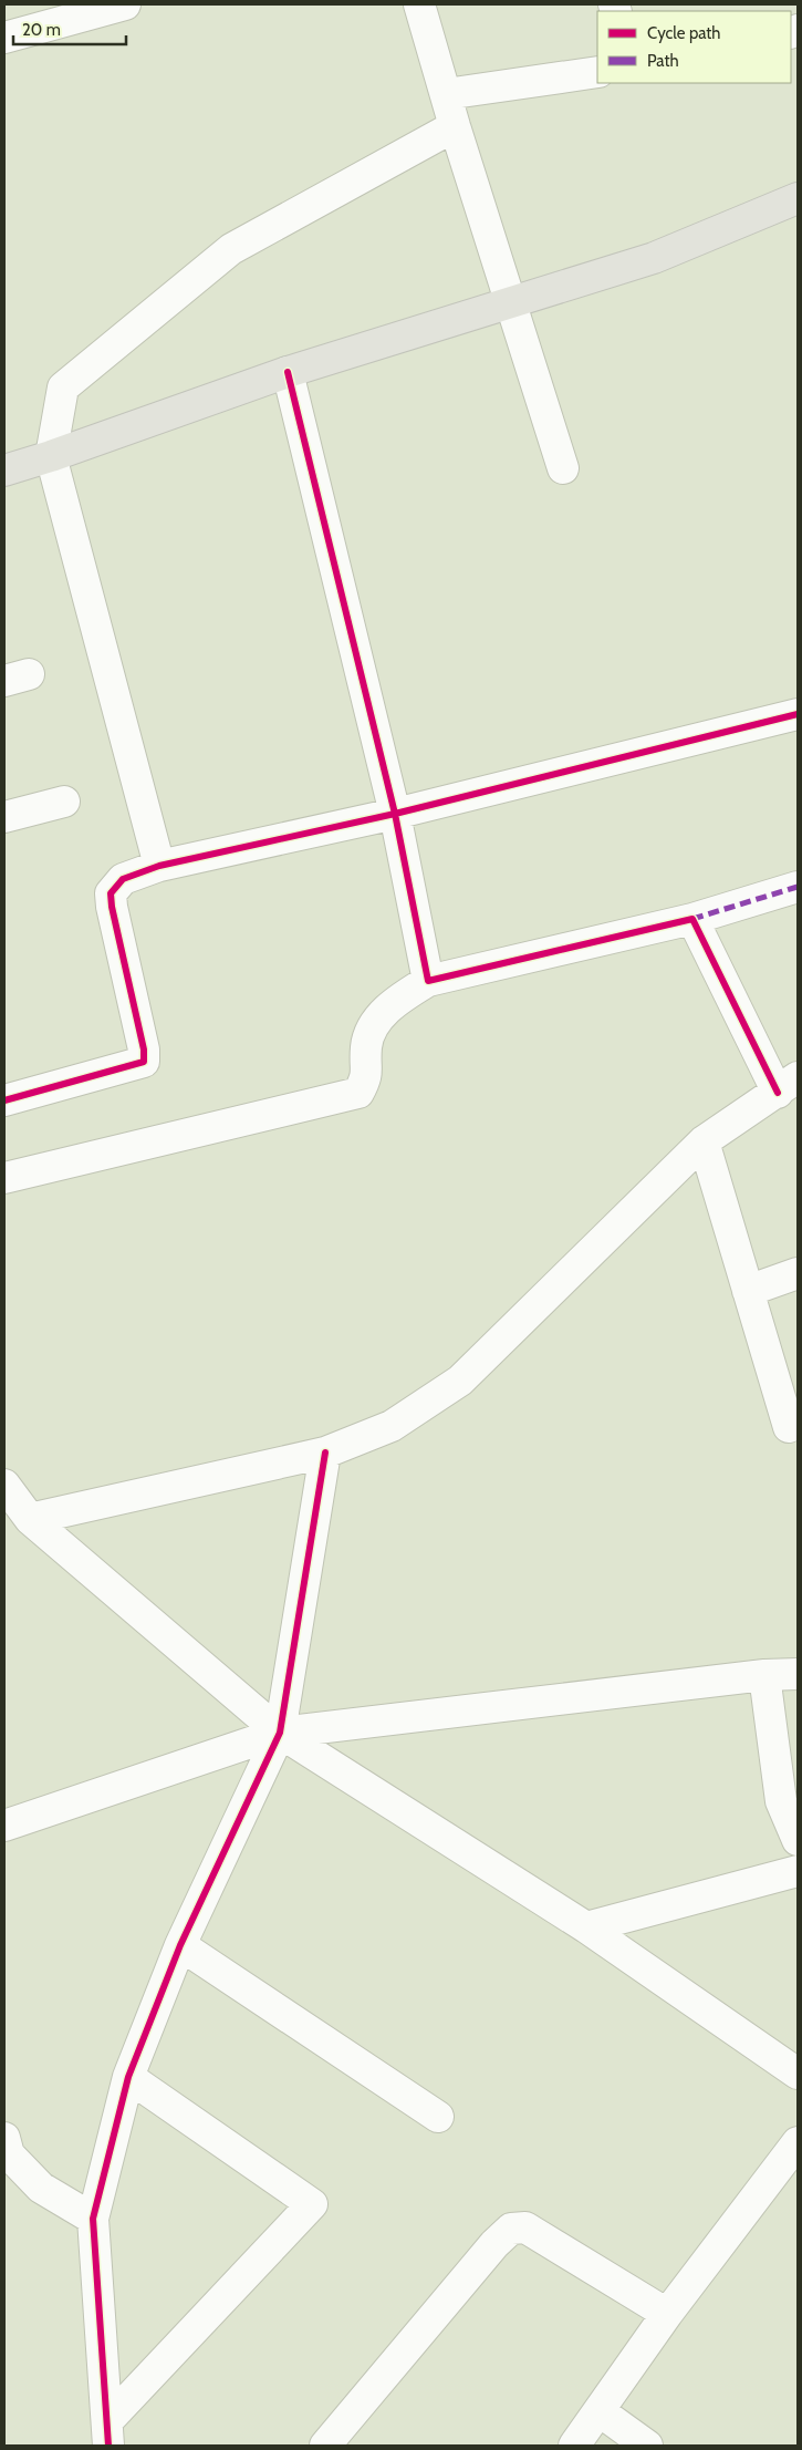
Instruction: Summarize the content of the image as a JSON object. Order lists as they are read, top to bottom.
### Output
{
  "legend": ["Cycle path", "Path"],
  "scale_bar": "20 m"
}
